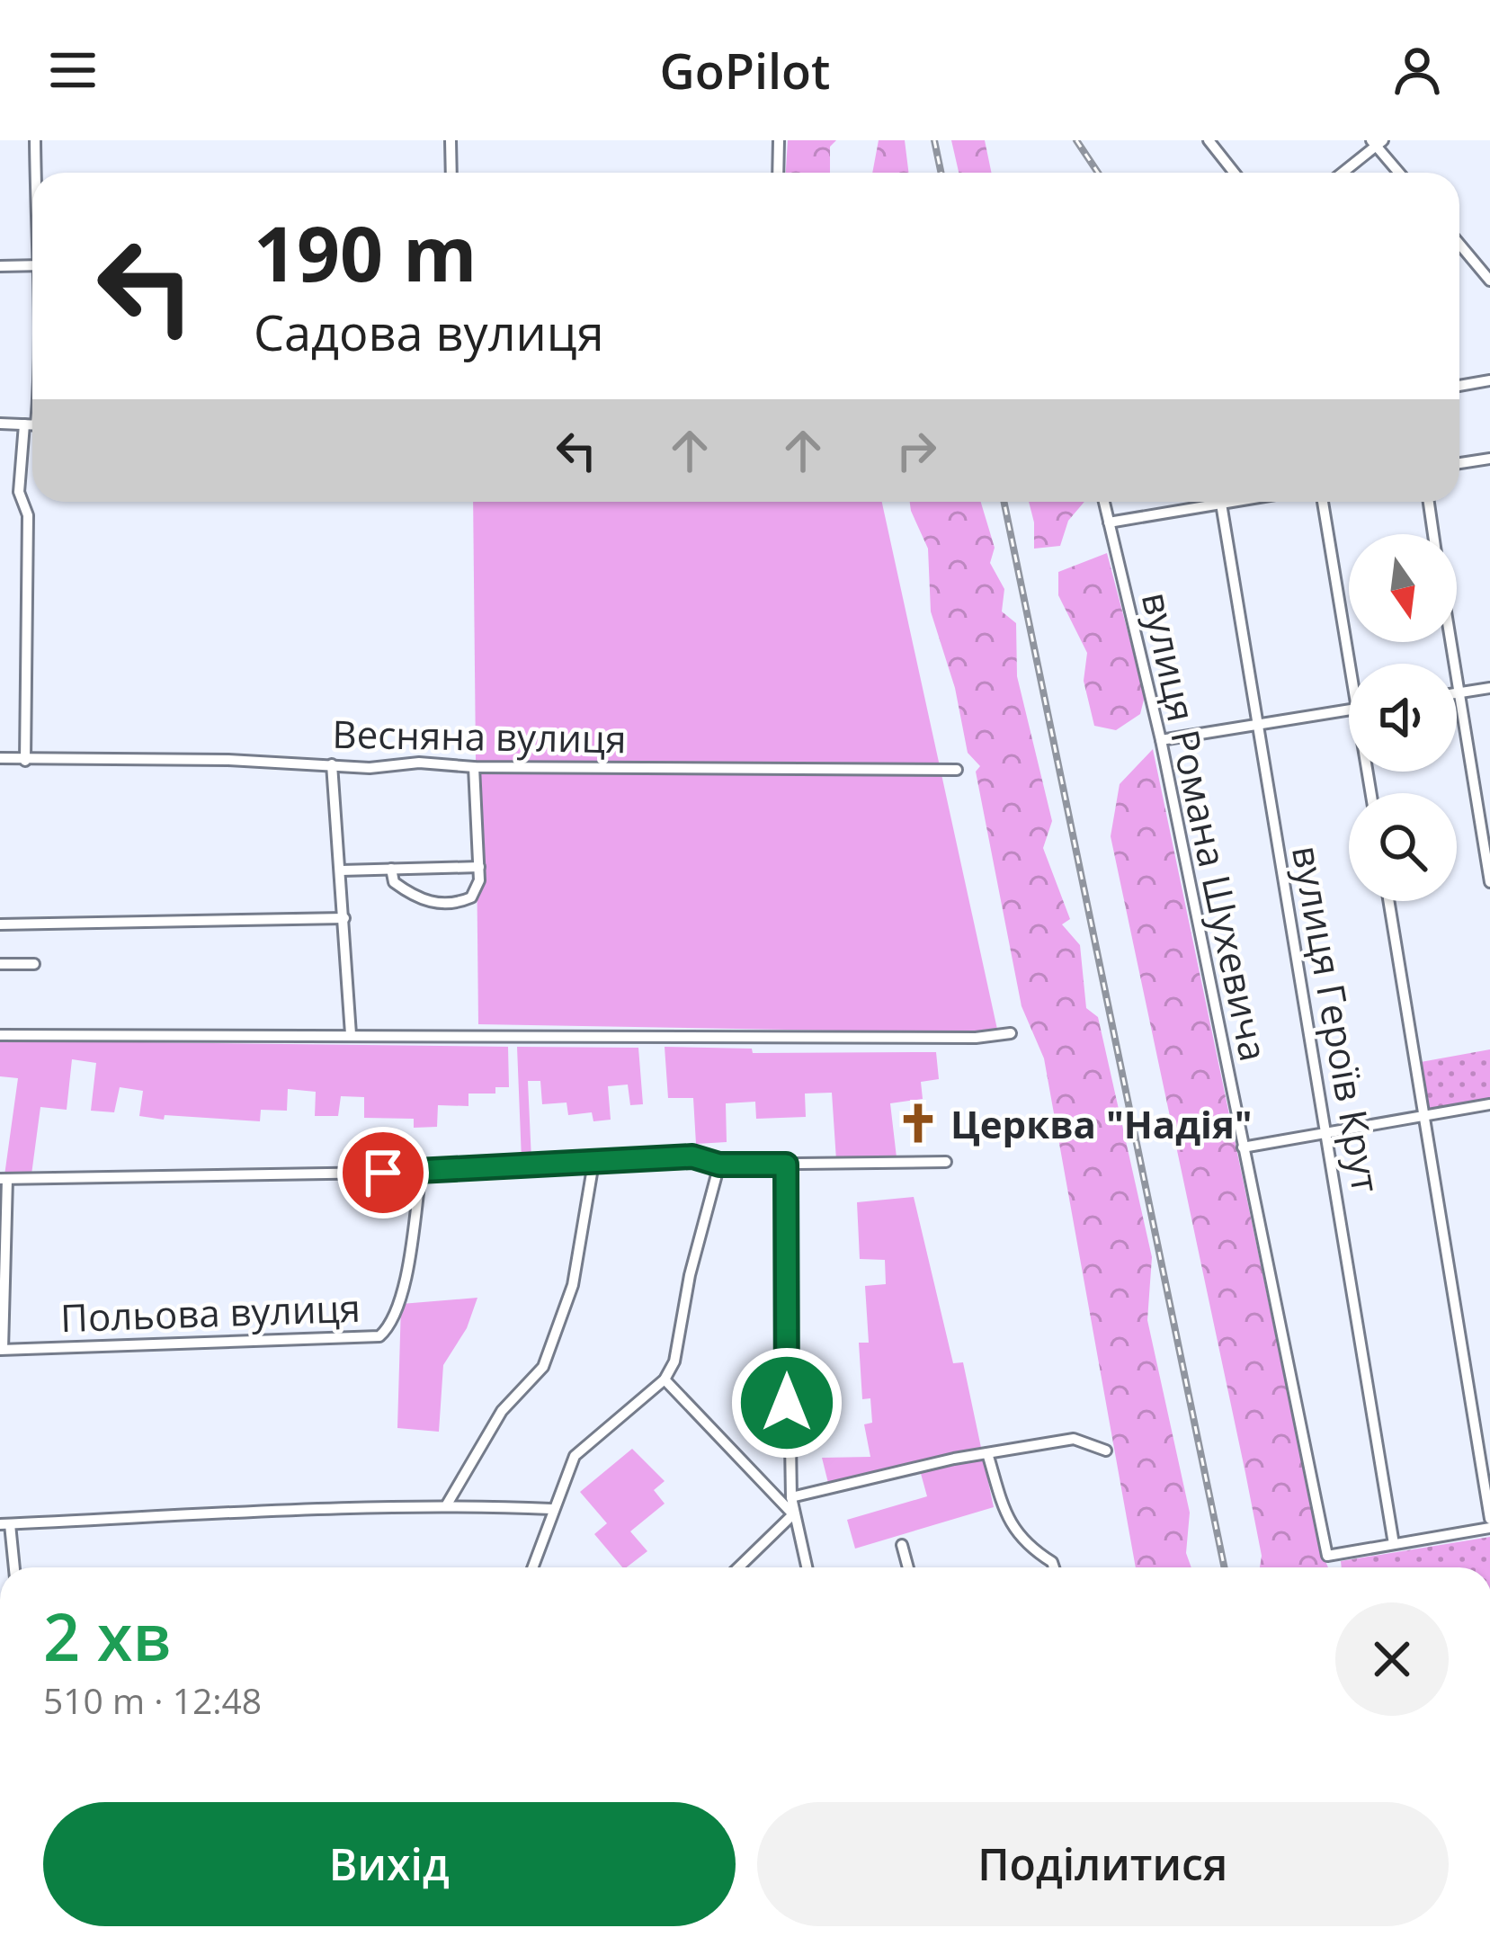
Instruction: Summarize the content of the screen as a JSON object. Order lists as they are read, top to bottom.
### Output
{
  "streets": {
    "street": [
      "Весняна вулиця",
      "вулиця Романа Шухевича",
      "вулиця Героїв Крут",
      "Польова вулиця"
    ]
  },
  "crossings": [
    ["вулиця Романа Шухевича", "вулиця Героїв Крут"]
  ],
  "places": {
    "church": ["Церква \"Надія\""]
  },
  "north": "bottom",
  "page": {
    "header": "GoPilot",
    "turn": ["190 m", "Садова вулиця"],
    "heading": ["2 хв", "510 m · 12:48"],
    "buttons": ["Вихід", "Поділитися"]
  }
}
